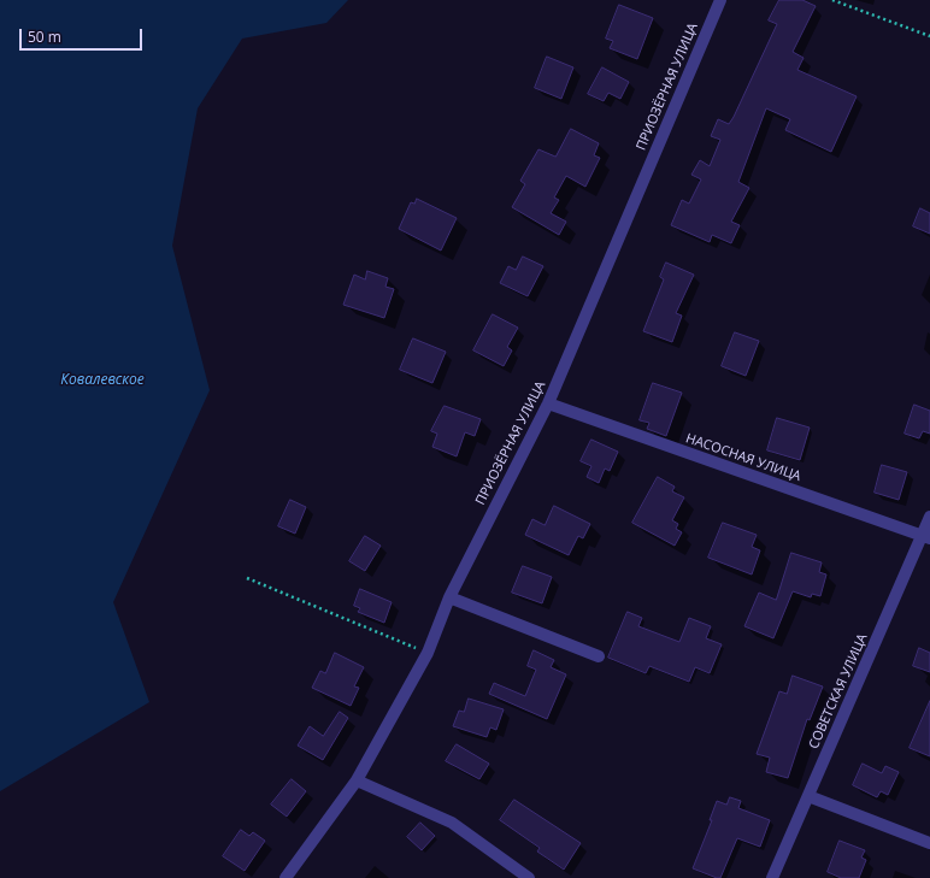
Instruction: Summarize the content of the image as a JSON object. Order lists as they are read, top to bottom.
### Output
{
  "streets": {
    "street": ["ПРИОЗЁРНАЯ УЛИЦА", "НАСОСНАЯ УЛИЦА", "СОВЕТСКАЯ УЛИЦА"]
  },
  "crossings": [
    ["ПРИОЗЁРНАЯ УЛИЦА", "НАСОСНАЯ УЛИЦА"],
    ["НАСОСНАЯ УЛИЦА", "СОВЕТСКАЯ УЛИЦА"]
  ],
  "water": ["Ковалевское"],
  "scale_bar": "50 m"
}
